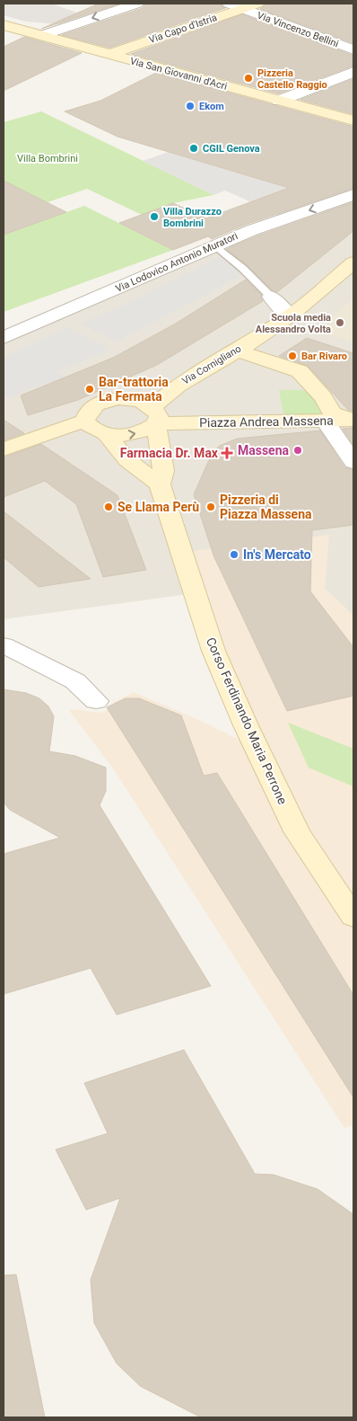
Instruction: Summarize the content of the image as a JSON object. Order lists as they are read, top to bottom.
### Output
{
  "streets": {
    "main road": [
      "Via Capo d'Istria",
      "Via San Giovanni d'Acri",
      "Via Cornigliano",
      "Piazza Andrea Massena",
      "Corso Ferdinando Maria Perrone"
    ],
    "street": ["Via Vincenzo Bellini", "Via Lodovico Antonio Muratori"]
  },
  "crossings": [
    ["Via Capo d'Istria", "Via Vincenzo Bellini"],
    ["Via Capo d'Istria", "Via San Giovanni d'Acri"],
    ["Via Cornigliano", "Piazza Andrea Massena"],
    ["Piazza Andrea Massena", "Corso Ferdinando Maria Perrone"]
  ],
  "one_way": ["Via Lodovico Antonio Muratori"],
  "parks": ["Villa Bombrini"],
  "places": {
    "other": [
      "Pizzeria Castello Raggio",
      "Ekom",
      "CGIL Genova",
      "Villa Durazzo Bombrini",
      "Scuola media Alessandro Volta",
      "Bar Rivaro",
      "Bar-trattoria La Fermata",
      "Massena",
      "Se Llama Perù",
      "Pizzeria di Piazza Massena",
      "In's Mercato"
    ],
    "health": ["Farmacia Dr. Max"]
  }
}
